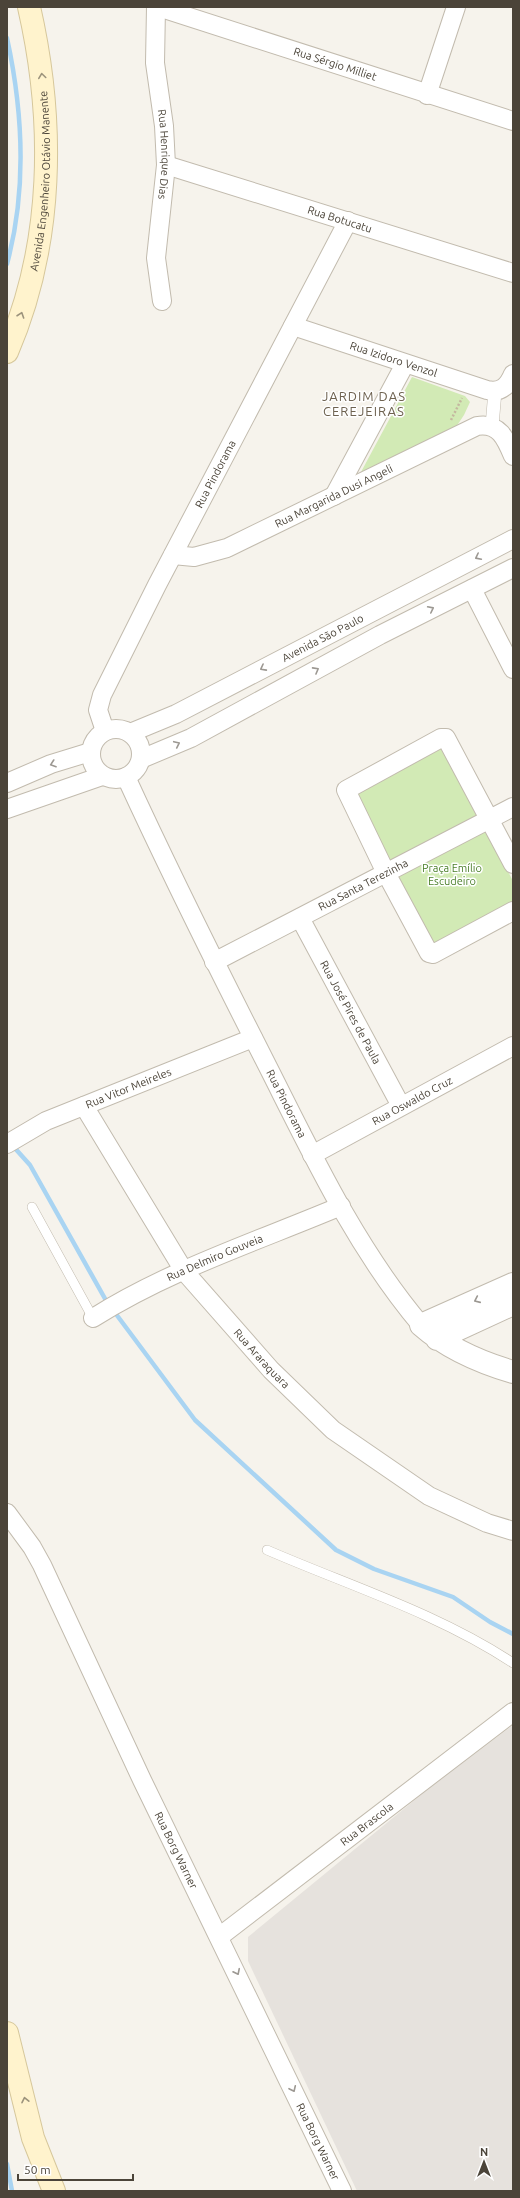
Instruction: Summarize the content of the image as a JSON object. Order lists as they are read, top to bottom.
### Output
{
  "streets": {
    "main road": ["Avenida Engenheiro Otávio Manente"],
    "street": [
      "Rua Sérgio Milliet",
      "Rua Henrique Dias",
      "Rua Botucatu",
      "Rua Izidoro Venzol",
      "Rua Pindorama",
      "Rua Margarida Dusi Angeli",
      "Avenida São Paulo",
      "Rua Santa Terezinha",
      "Rua José Pires de Paula",
      "Rua Vitor Meireles",
      "Rua Oswaldo Cruz",
      "Rua Delmiro Gouveia",
      "Rua Araraquara",
      "Rua Brascola",
      "Rua Borg Warner"
    ]
  },
  "crossings": [
    ["Rua Sérgio Milliet", "Rua Henrique Dias"],
    ["Rua Henrique Dias", "Rua Botucatu"],
    ["Rua Botucatu", "Rua Pindorama"],
    ["Rua Izidoro Venzol", "Rua Pindorama"],
    ["Rua Pindorama", "Rua Margarida Dusi Angeli"],
    ["Rua Pindorama", "Avenida São Paulo"],
    ["Rua Pindorama", "Rua Santa Terezinha"],
    ["Rua Pindorama", "Rua Vitor Meireles"],
    ["Rua Pindorama", "Rua Oswaldo Cruz"],
    ["Rua Pindorama", "Rua Delmiro Gouveia"],
    ["Rua Santa Terezinha", "Rua José Pires de Paula"],
    ["Rua José Pires de Paula", "Rua Oswaldo Cruz"],
    ["Rua Vitor Meireles", "Rua Araraquara"],
    ["Rua Delmiro Gouveia", "Rua Araraquara"],
    ["Rua Brascola", "Rua Borg Warner"]
  ],
  "one_way": ["Avenida Engenheiro Otávio Manente", "Rua Borg Warner"],
  "districts": ["JARDIM DAS CEREJEIRAS"],
  "parks": ["Praça Emílio Escudeiro"],
  "scale_bar": "50 m",
  "north": "top"
}
